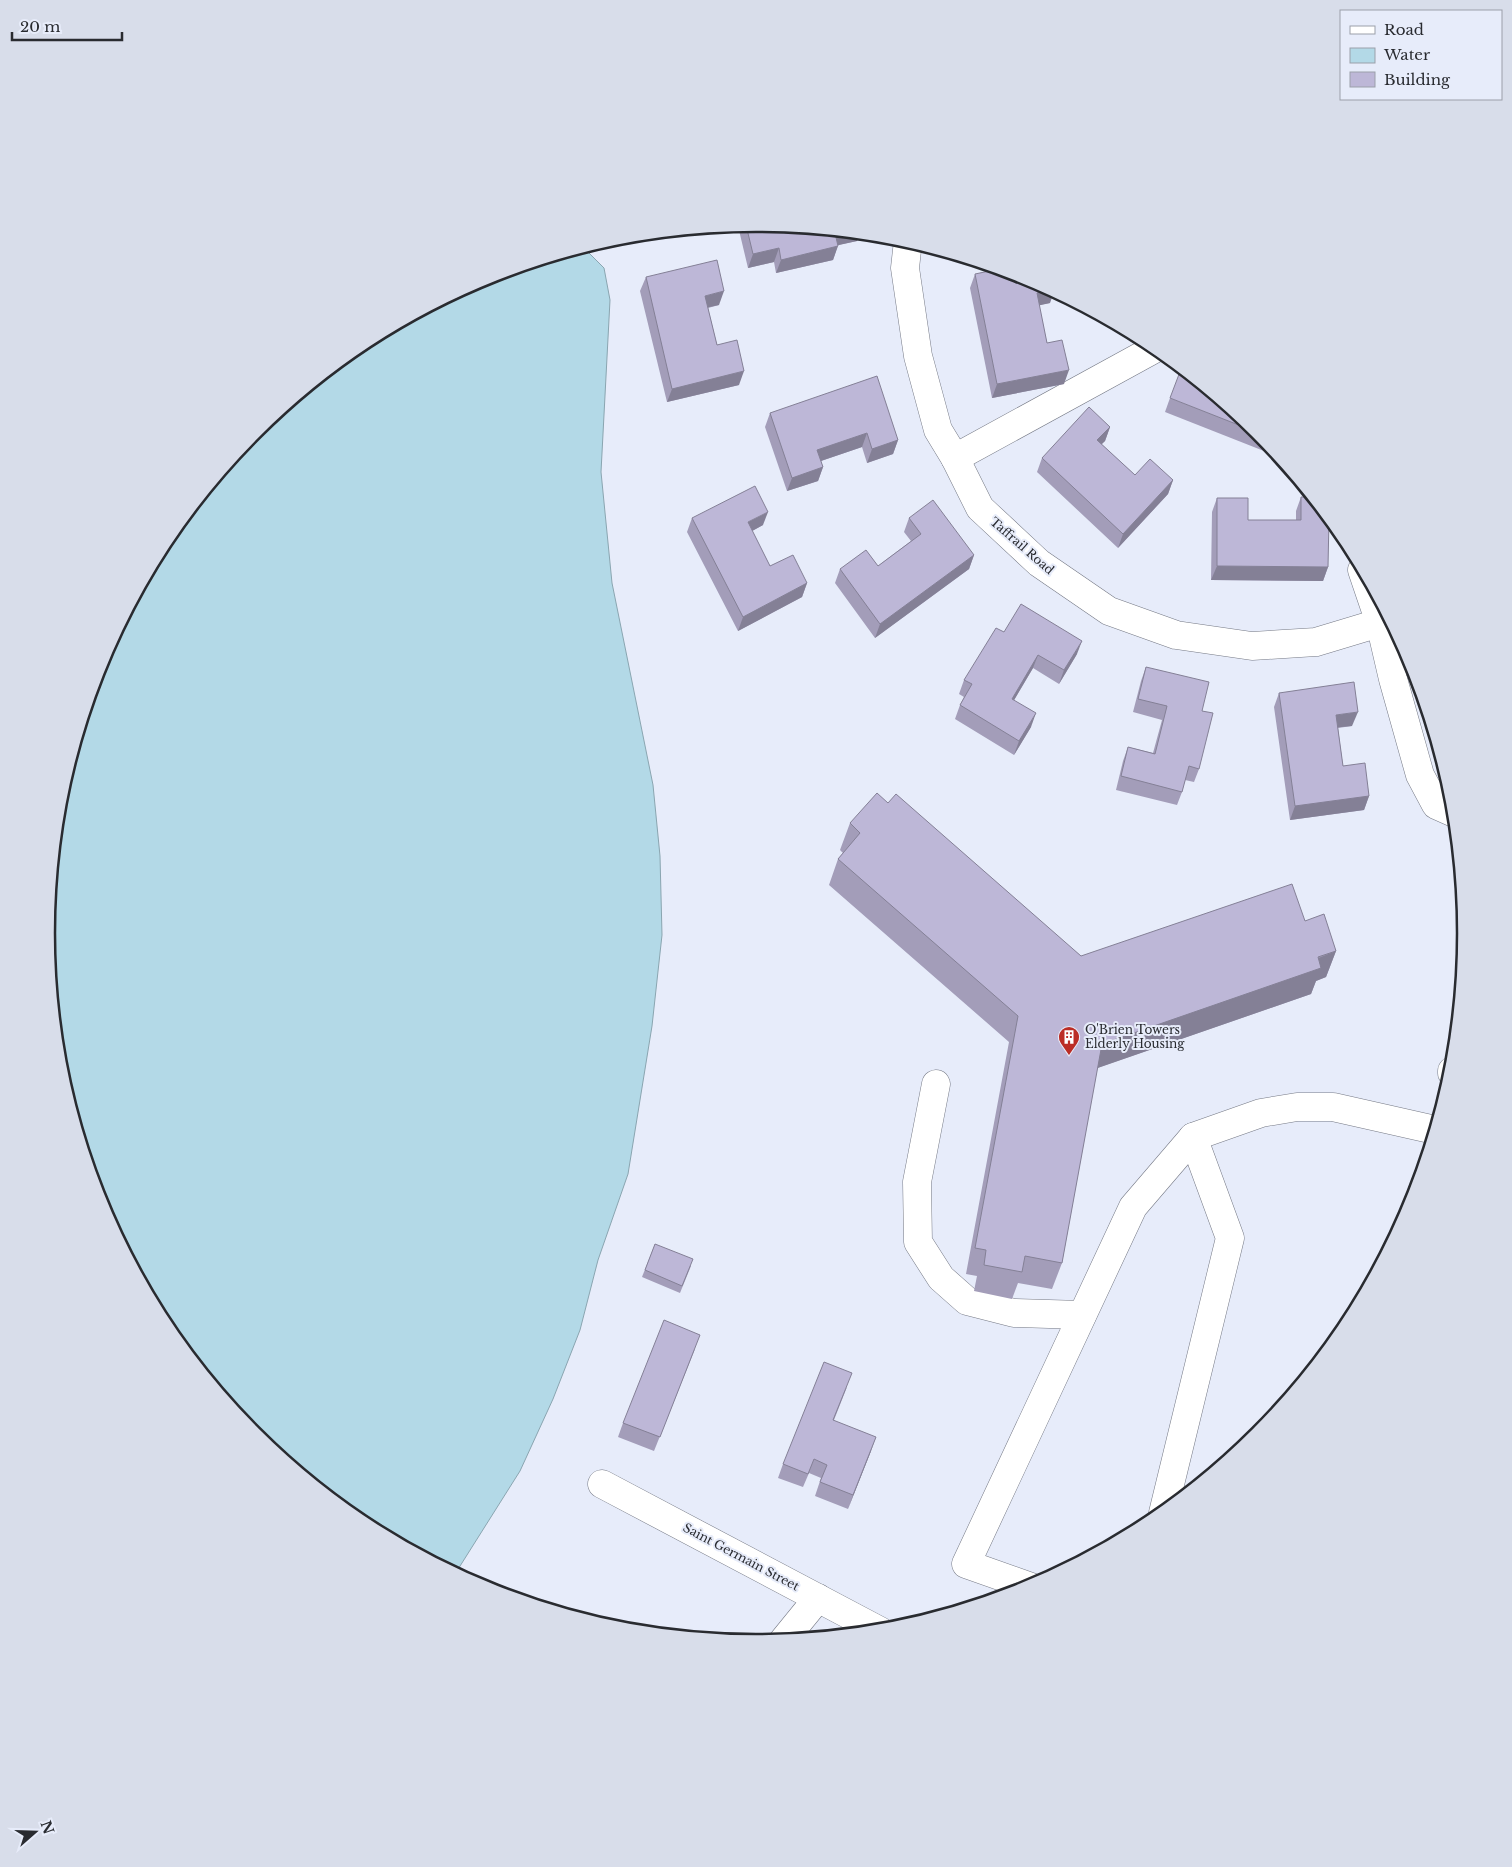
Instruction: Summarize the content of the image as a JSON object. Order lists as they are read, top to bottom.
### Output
{
  "streets": {
    "street": ["Taffrail Road", "Saint Germain Street"]
  },
  "places": {
    "building": ["O'Brien Towers Elderly Housing"]
  },
  "legend": ["Road", "Water", "Building"],
  "scale_bar": "20 m",
  "north": "right"
}
